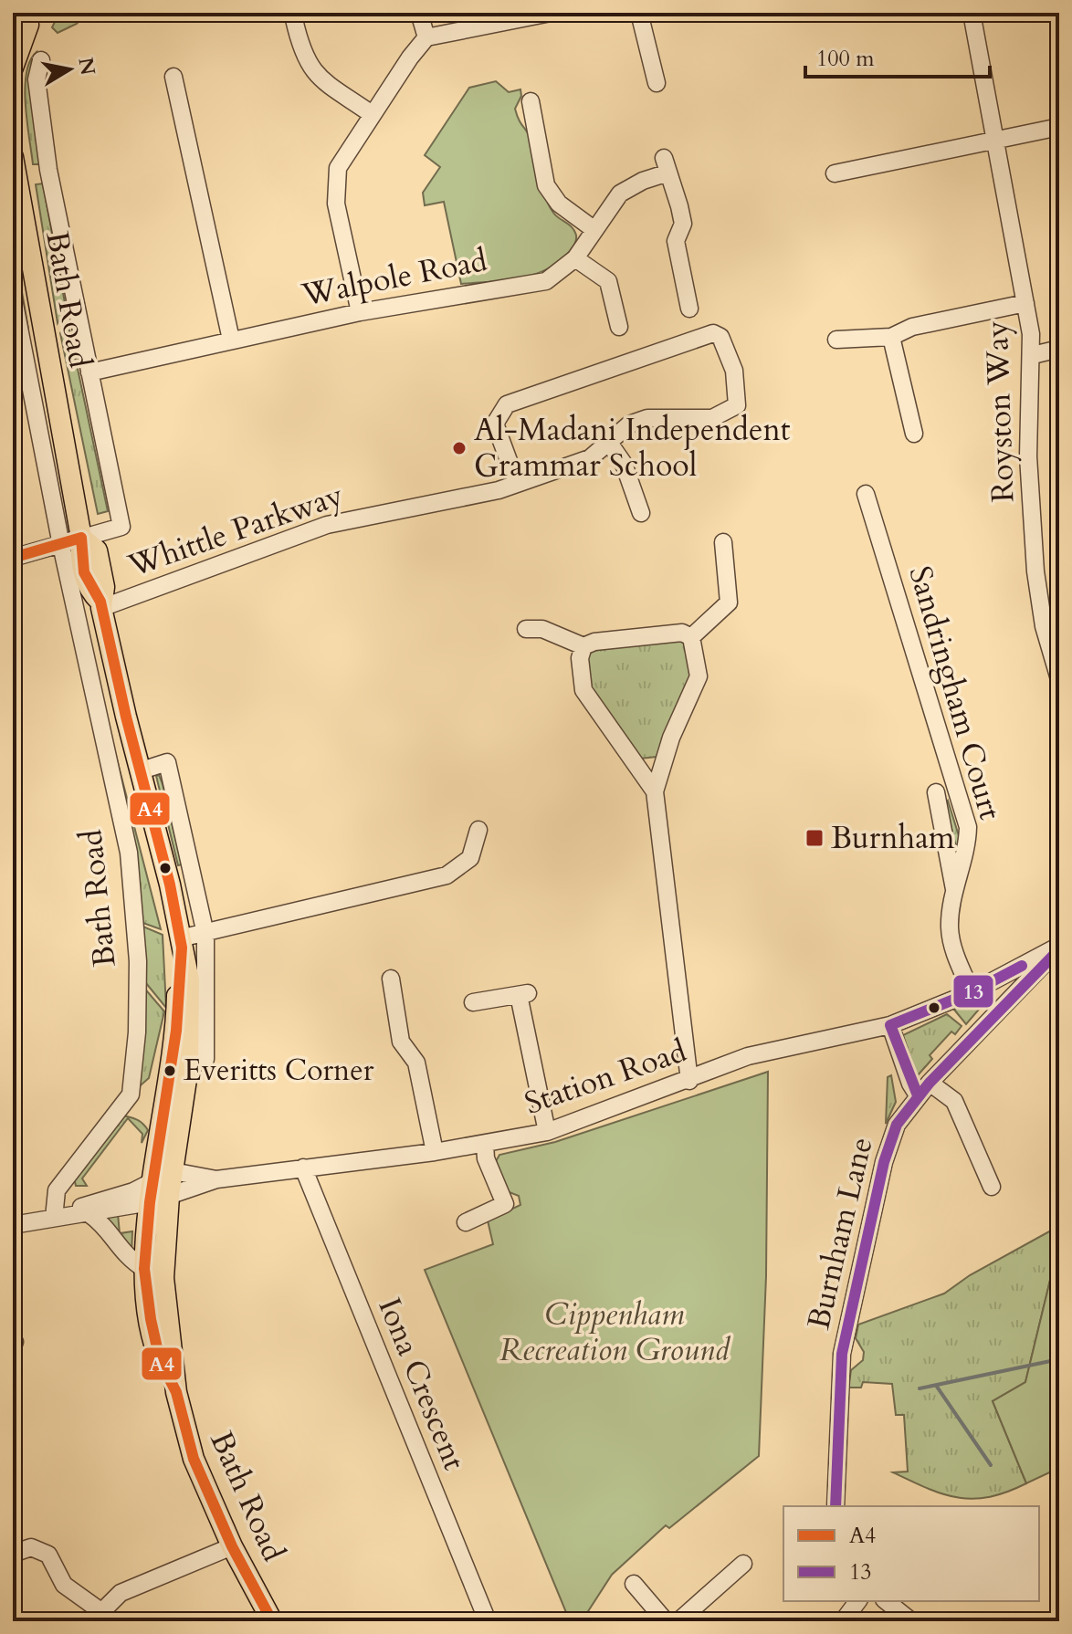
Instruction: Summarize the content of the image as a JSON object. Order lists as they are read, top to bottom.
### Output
{
  "streets": {
    "main road": ["Bath Road"],
    "street": [
      "Walpole Road",
      "Royston Way",
      "Whittle Parkway",
      "Sandringham Court",
      "Station Road",
      "Burnham Lane",
      "Iona Crescent"
    ]
  },
  "crossings": [
    ["Bath Road", "Whittle Parkway"],
    ["Bath Road", "Station Road"],
    ["Sandringham Court", "Station Road"],
    ["Station Road", "Burnham Lane"],
    ["Station Road", "Iona Crescent"]
  ],
  "parks": ["Cippenham Recreation Ground"],
  "places": {
    "other": ["Al-Madani Independent Grammar School", "Everitts Corner"],
    "transit": ["Burnham"]
  },
  "lines": ["transit line A4", "transit line 13"],
  "legend": ["A4", "13"],
  "scale_bar": "100 m",
  "north": "right"
}
